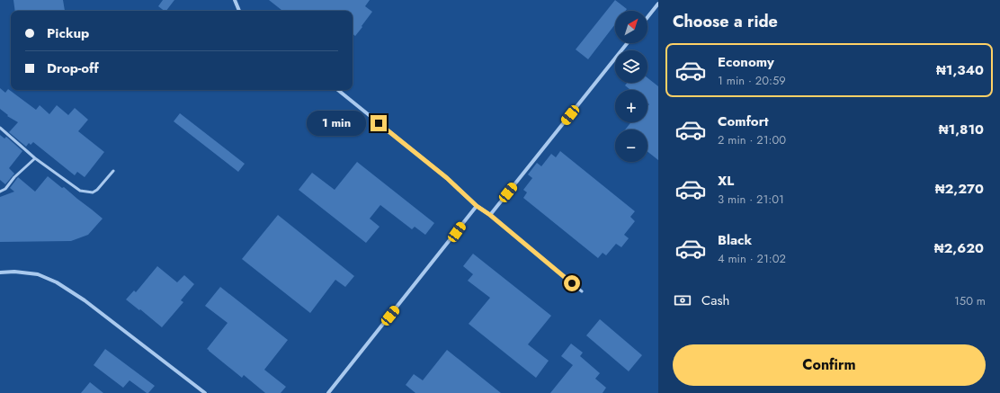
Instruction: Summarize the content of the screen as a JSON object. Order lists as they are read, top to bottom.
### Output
{
  "north": "top right",
  "page": {
    "heading": "Choose a ride",
    "map_buttons": ["+", "−"],
    "banner": ["Pickup", "Drop-off"],
    "list": [
      {
        "name": "Economy",
        "note": "1 min · 20:59",
        "value": "₦1,340"
      },
      {
        "name": "Comfort",
        "note": "2 min · 21:00",
        "value": "₦1,810"
      },
      {
        "name": "XL",
        "note": "3 min · 21:01",
        "value": "₦2,270"
      },
      {
        "name": "Black",
        "note": "4 min · 21:02",
        "value": "₦2,620"
      }
    ],
    "bubble": "1 min",
    "pay": ["Cash", "150 m"],
    "buttons": "Confirm"
  }
}
